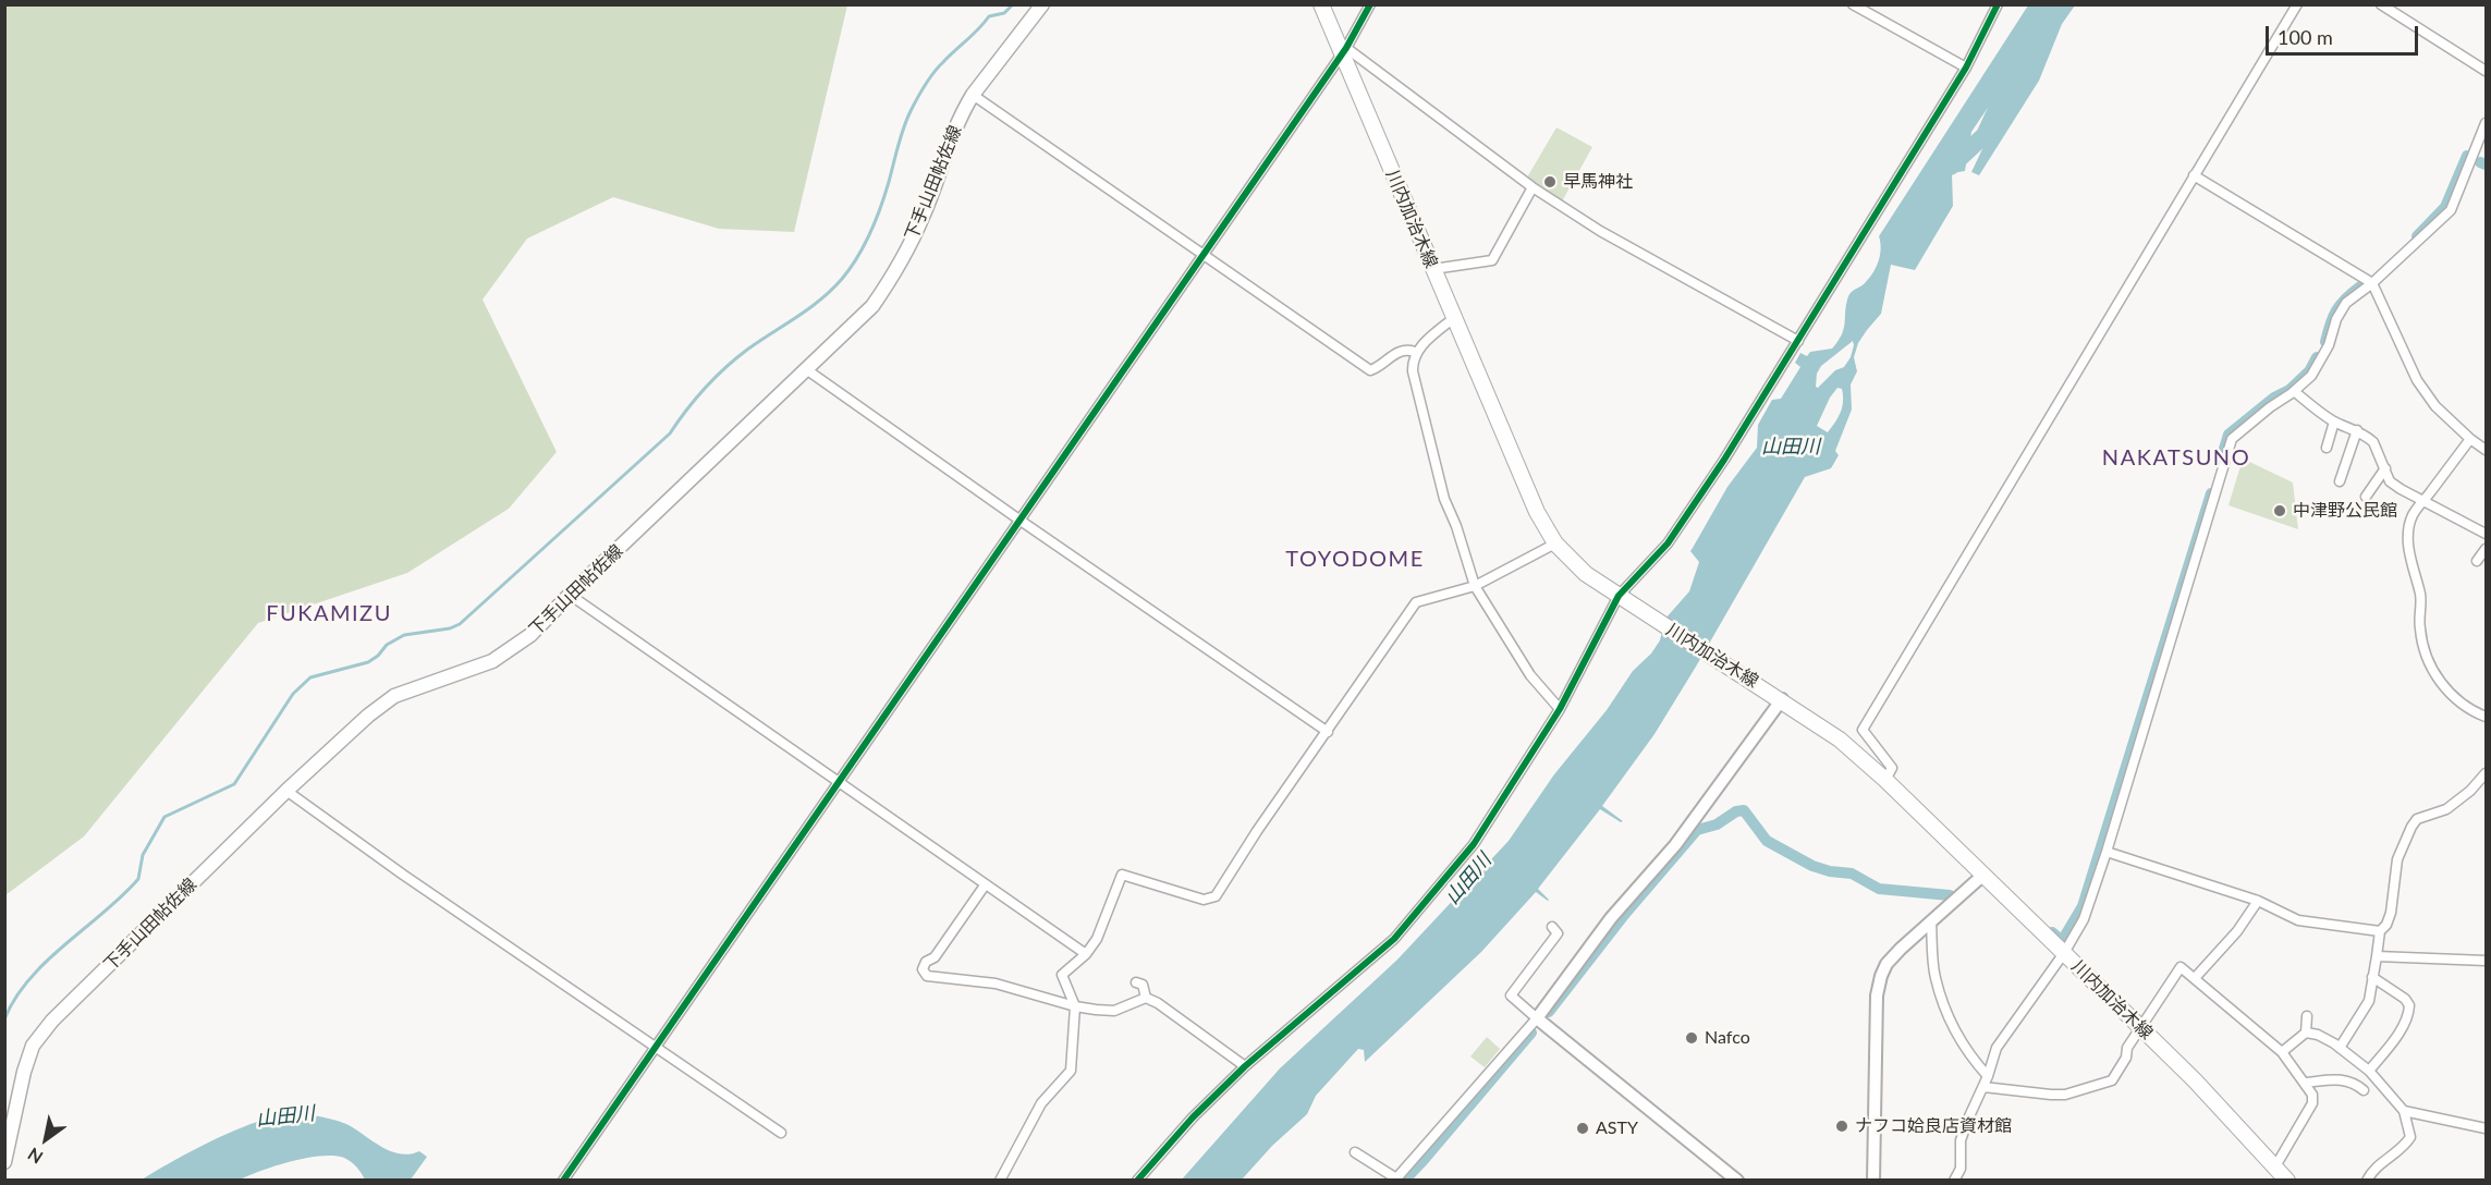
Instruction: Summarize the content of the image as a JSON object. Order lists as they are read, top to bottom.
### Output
{
  "streets": {
    "main road": ["下手山田帖佐線", "川内加治木線"]
  },
  "districts": ["NAKATSUNO", "TOYODOME", "FUKAMIZU"],
  "water": ["山田川"],
  "places": [
    "早馬神社",
    "中津野公民館",
    "Nafco",
    "ナフコ姶良店資材館",
    "ASTY"
  ],
  "scale_bar": "100 m",
  "north": "bottom left"
}
